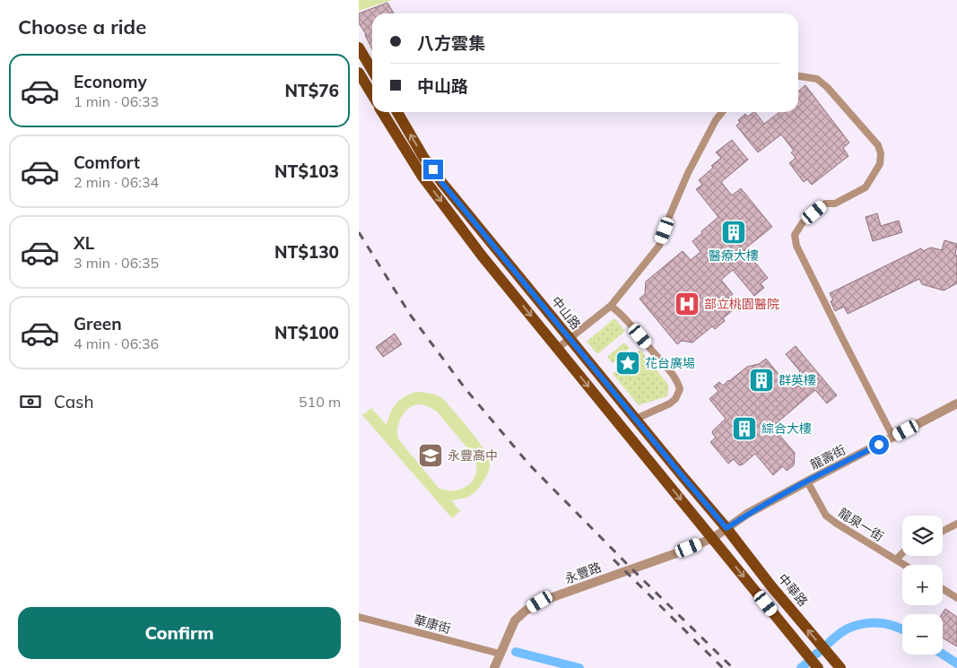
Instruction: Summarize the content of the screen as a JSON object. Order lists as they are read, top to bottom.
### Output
{
  "streets": {
    "main road": ["中山路", "中華路"],
    "street": [
      "龍壽街",
      "龍泉一街",
      "永豐路",
      "華康街"
    ]
  },
  "crossings": [
    ["中山路", "龍壽街"],
    ["中山路", "中華路"],
    ["龍壽街", "龍泉一街"],
    ["龍壽街", "永豐路"],
    ["龍壽街", "中華路"],
    ["永豐路", "華康街"]
  ],
  "places": {
    "building": ["醫療大樓", "群英樓", "綜合大樓"],
    "hospital": ["部立桃園醫院"],
    "place": ["花台廣場"],
    "school or university": ["永豐高中"]
  },
  "page": {
    "heading": "Choose a ride",
    "banner": ["八方雲集", "中山路"],
    "list": [
      {
        "name": "Economy",
        "note": "1 min · 06:33",
        "value": "NT$76"
      },
      {
        "name": "Comfort",
        "note": "2 min · 06:34",
        "value": "NT$103"
      },
      {
        "name": "XL",
        "note": "3 min · 06:35",
        "value": "NT$130"
      },
      {
        "name": "Green",
        "note": "4 min · 06:36",
        "value": "NT$100"
      }
    ],
    "pay": ["Cash", "510 m"],
    "map_buttons": ["+", "−"],
    "buttons": "Confirm"
  }
}
